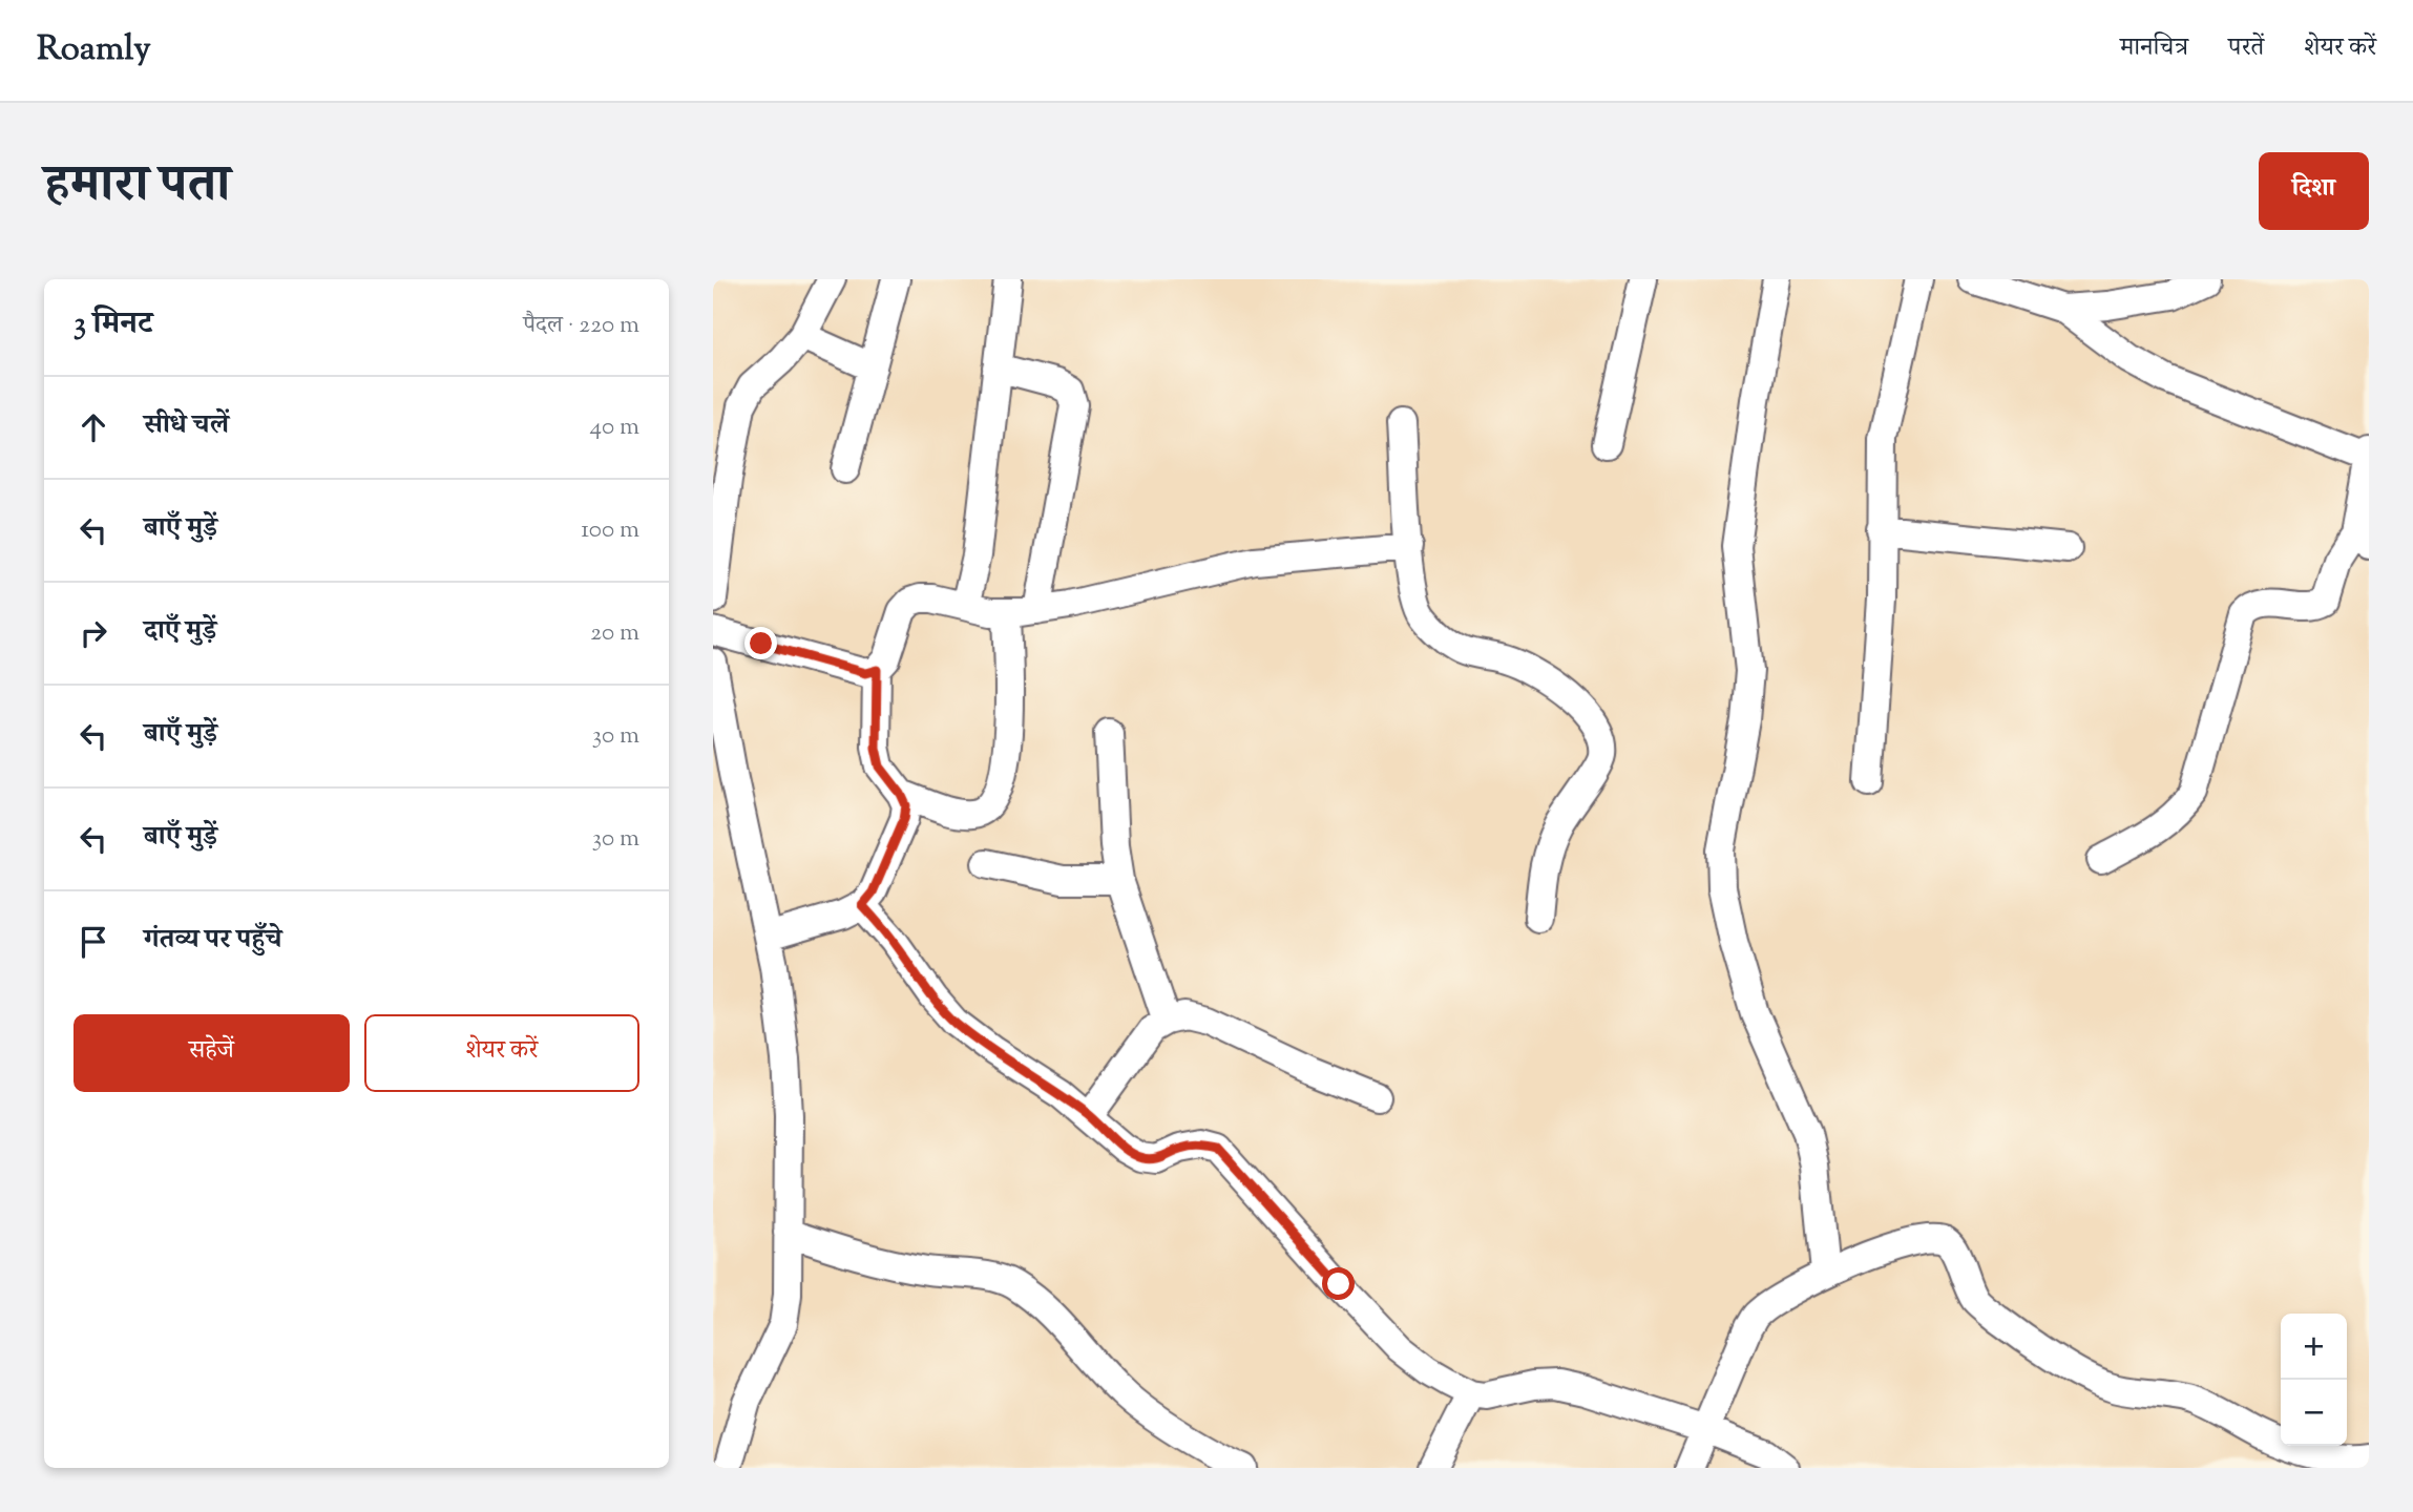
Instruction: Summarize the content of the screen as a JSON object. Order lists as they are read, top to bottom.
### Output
{
  "page": {
    "header": "Roamly",
    "nav": ["मानचित्र", "परतें", "शेयर करें"],
    "title": "हमारा पता",
    "buttons": [
      "दिशा",
      ["सहेजें", "शेयर करें"]
    ],
    "heading": ["3 मिनट", "पैदल · 220 m"],
    "list": [
      ["सीधे चलें", "40 m"],
      ["बाएँ मुड़ें", "100 m"],
      ["दाएँ मुड़ें", "20 m"],
      ["बाएँ मुड़ें", "30 m"],
      ["बाएँ मुड़ें", "30 m"],
      "गंतव्य पर पहुँचे"
    ],
    "map_buttons": ["+", "−"]
  }
}
